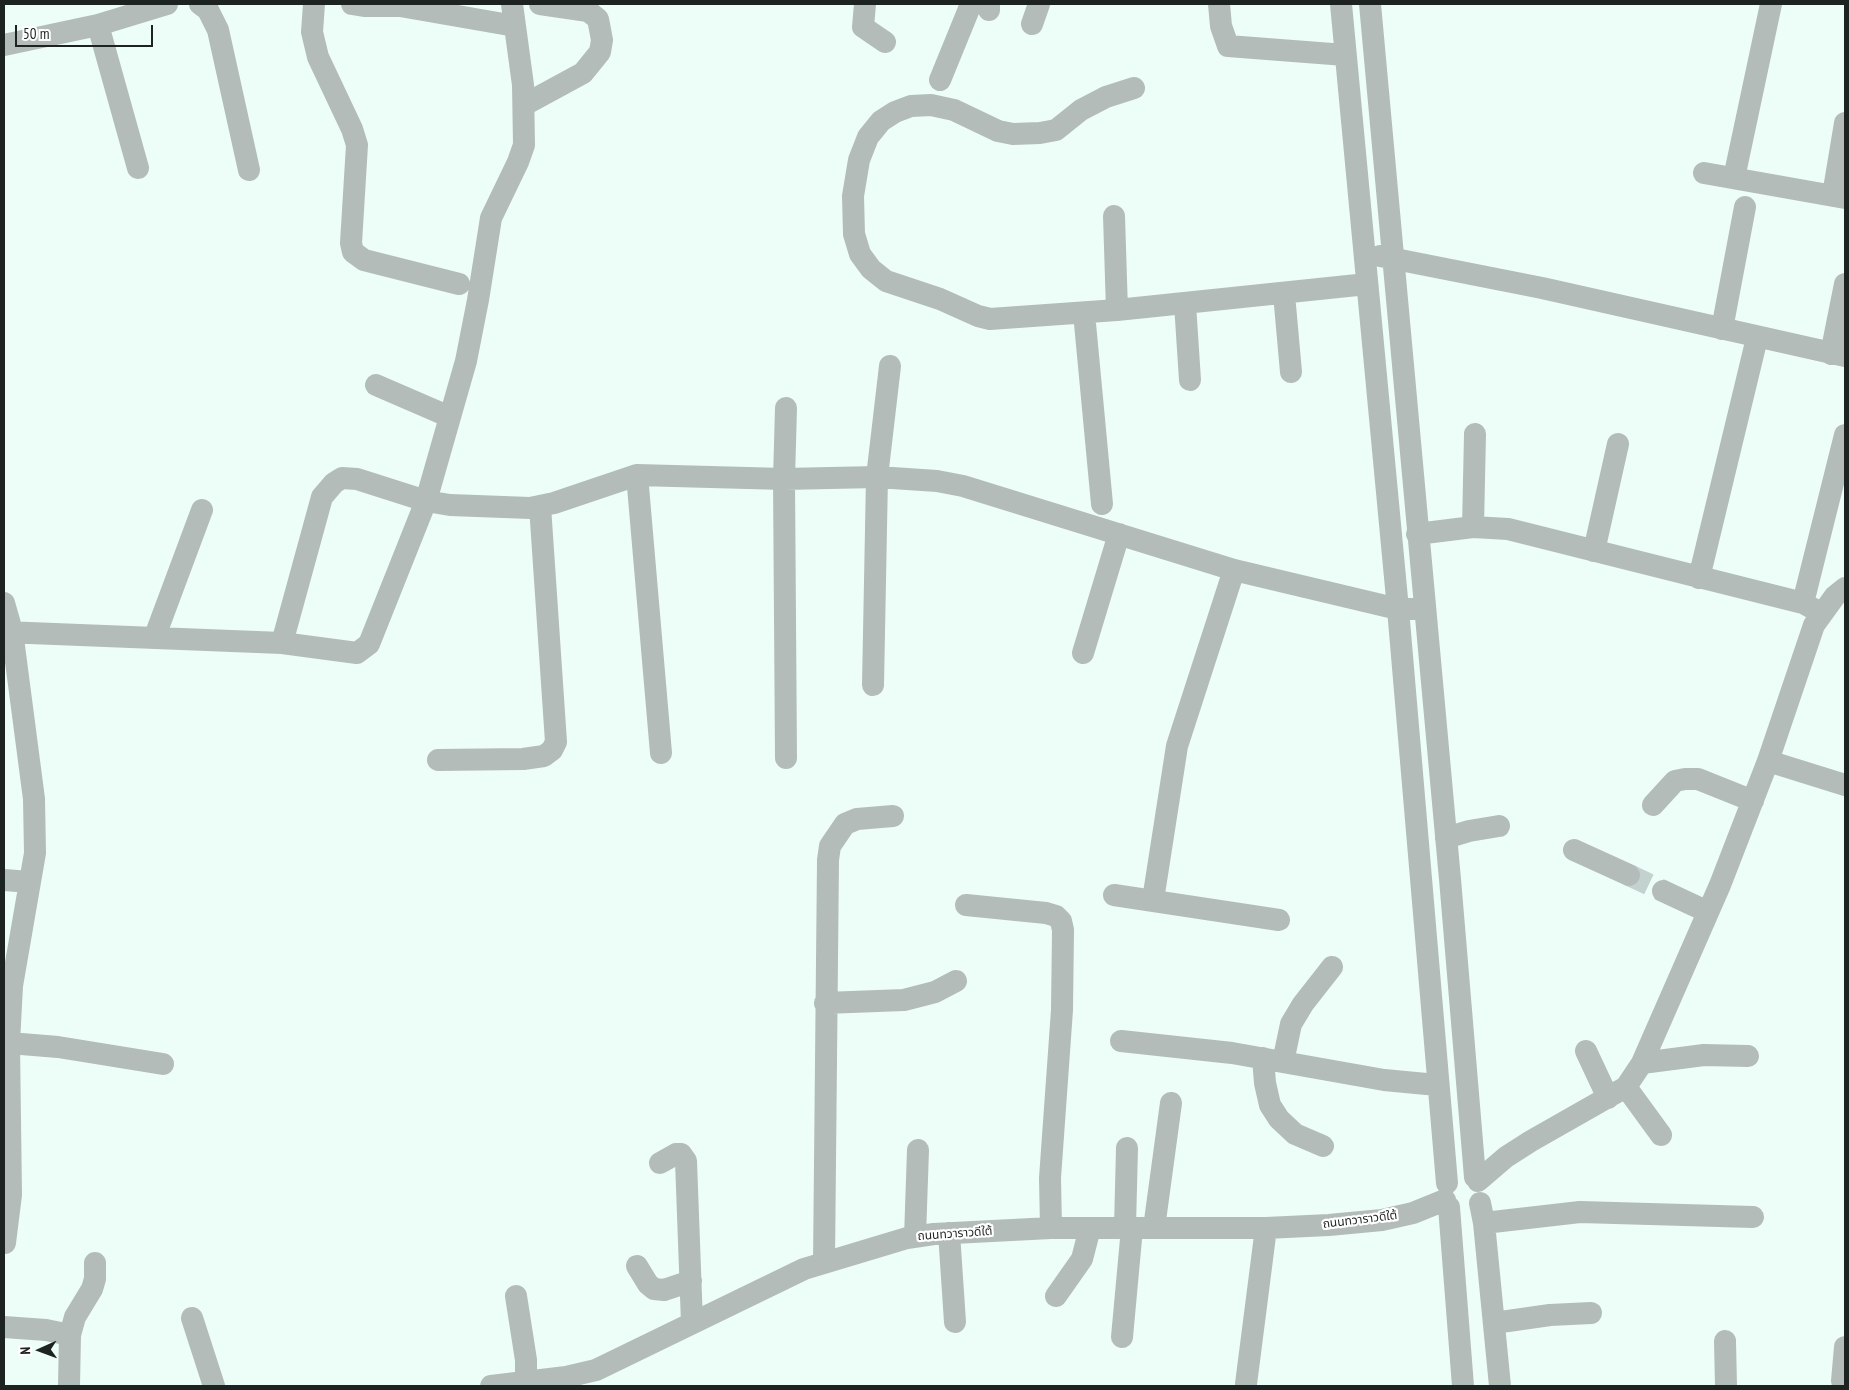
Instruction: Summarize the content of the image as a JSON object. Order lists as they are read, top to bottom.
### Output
{
  "streets": {
    "street": ["ถนนทวาราวดีใต้"]
  },
  "scale_bar": "50 m",
  "north": "left"
}
